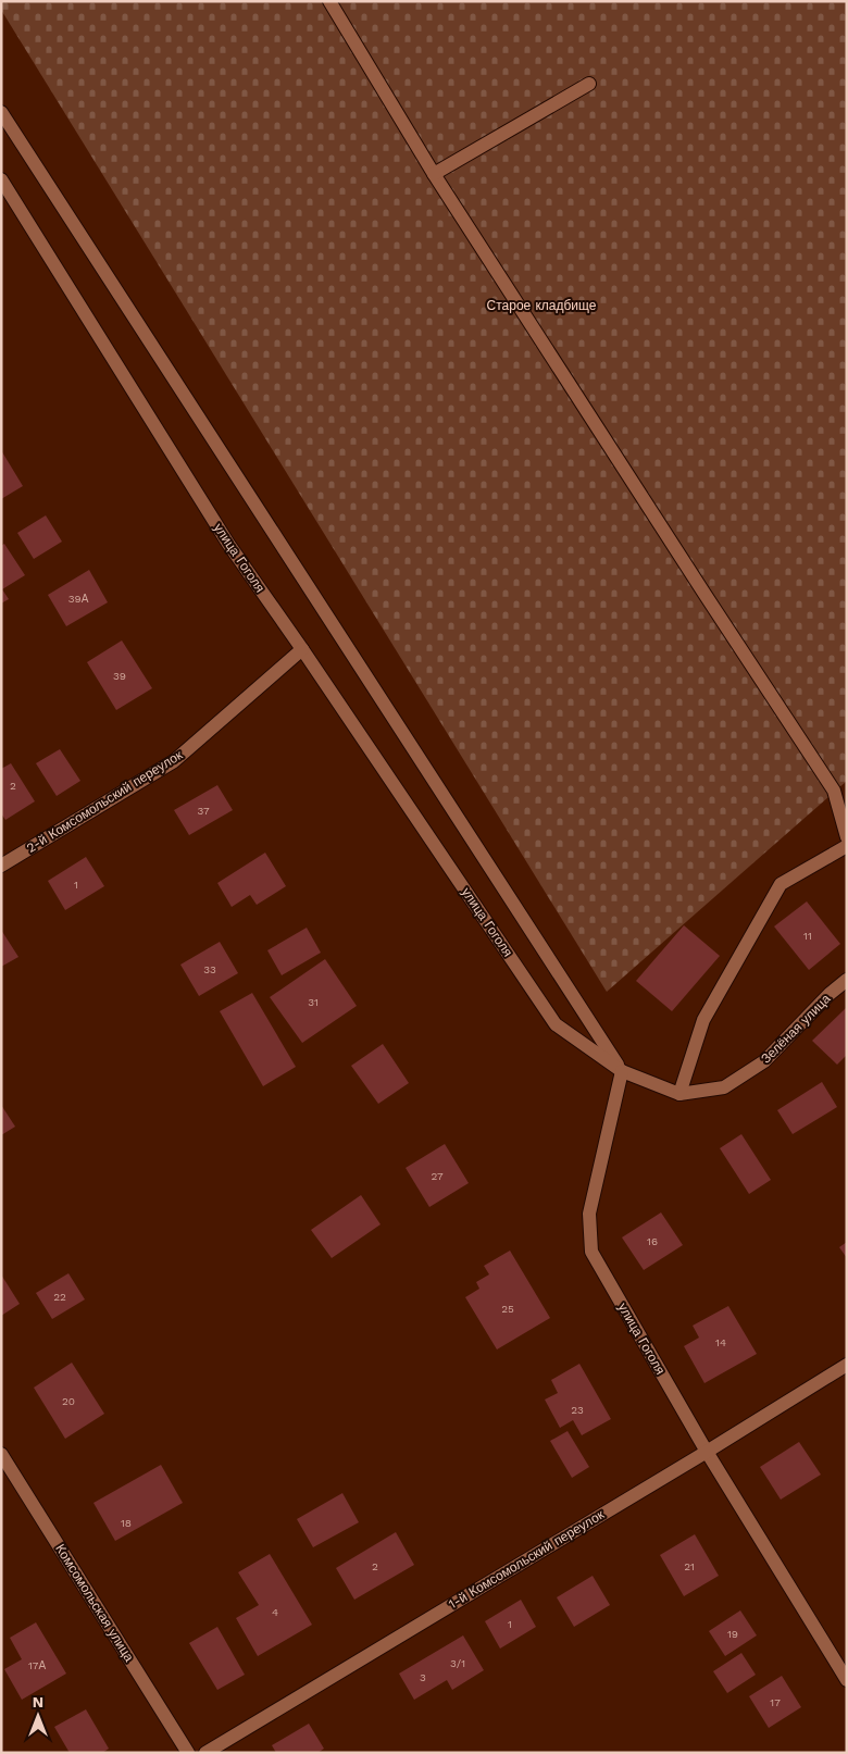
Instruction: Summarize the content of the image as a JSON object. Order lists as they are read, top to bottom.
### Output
{
  "streets": {
    "street": [
      "улица Гоголя",
      "2-й Комсомольский переулок",
      "Зелёная улица",
      "1-й Комсомольский переулок",
      "Комсомольская улица"
    ]
  },
  "crossings": [
    ["улица Гоголя", "2-й Комсомольский переулок"],
    ["улица Гоголя", "Зелёная улица"],
    ["улица Гоголя", "1-й Комсомольский переулок"]
  ],
  "parks": ["Старое кладбище"],
  "house_numbers": [
    "39А",
    "39",
    "2",
    "37",
    "1",
    "11",
    "33",
    "31",
    "27",
    "16",
    "22",
    "25",
    "14",
    "20",
    "23",
    "18",
    "2",
    "21",
    "4",
    "1",
    "19",
    "3/1",
    "17А",
    "3",
    "17"
  ],
  "north": "top"
}
